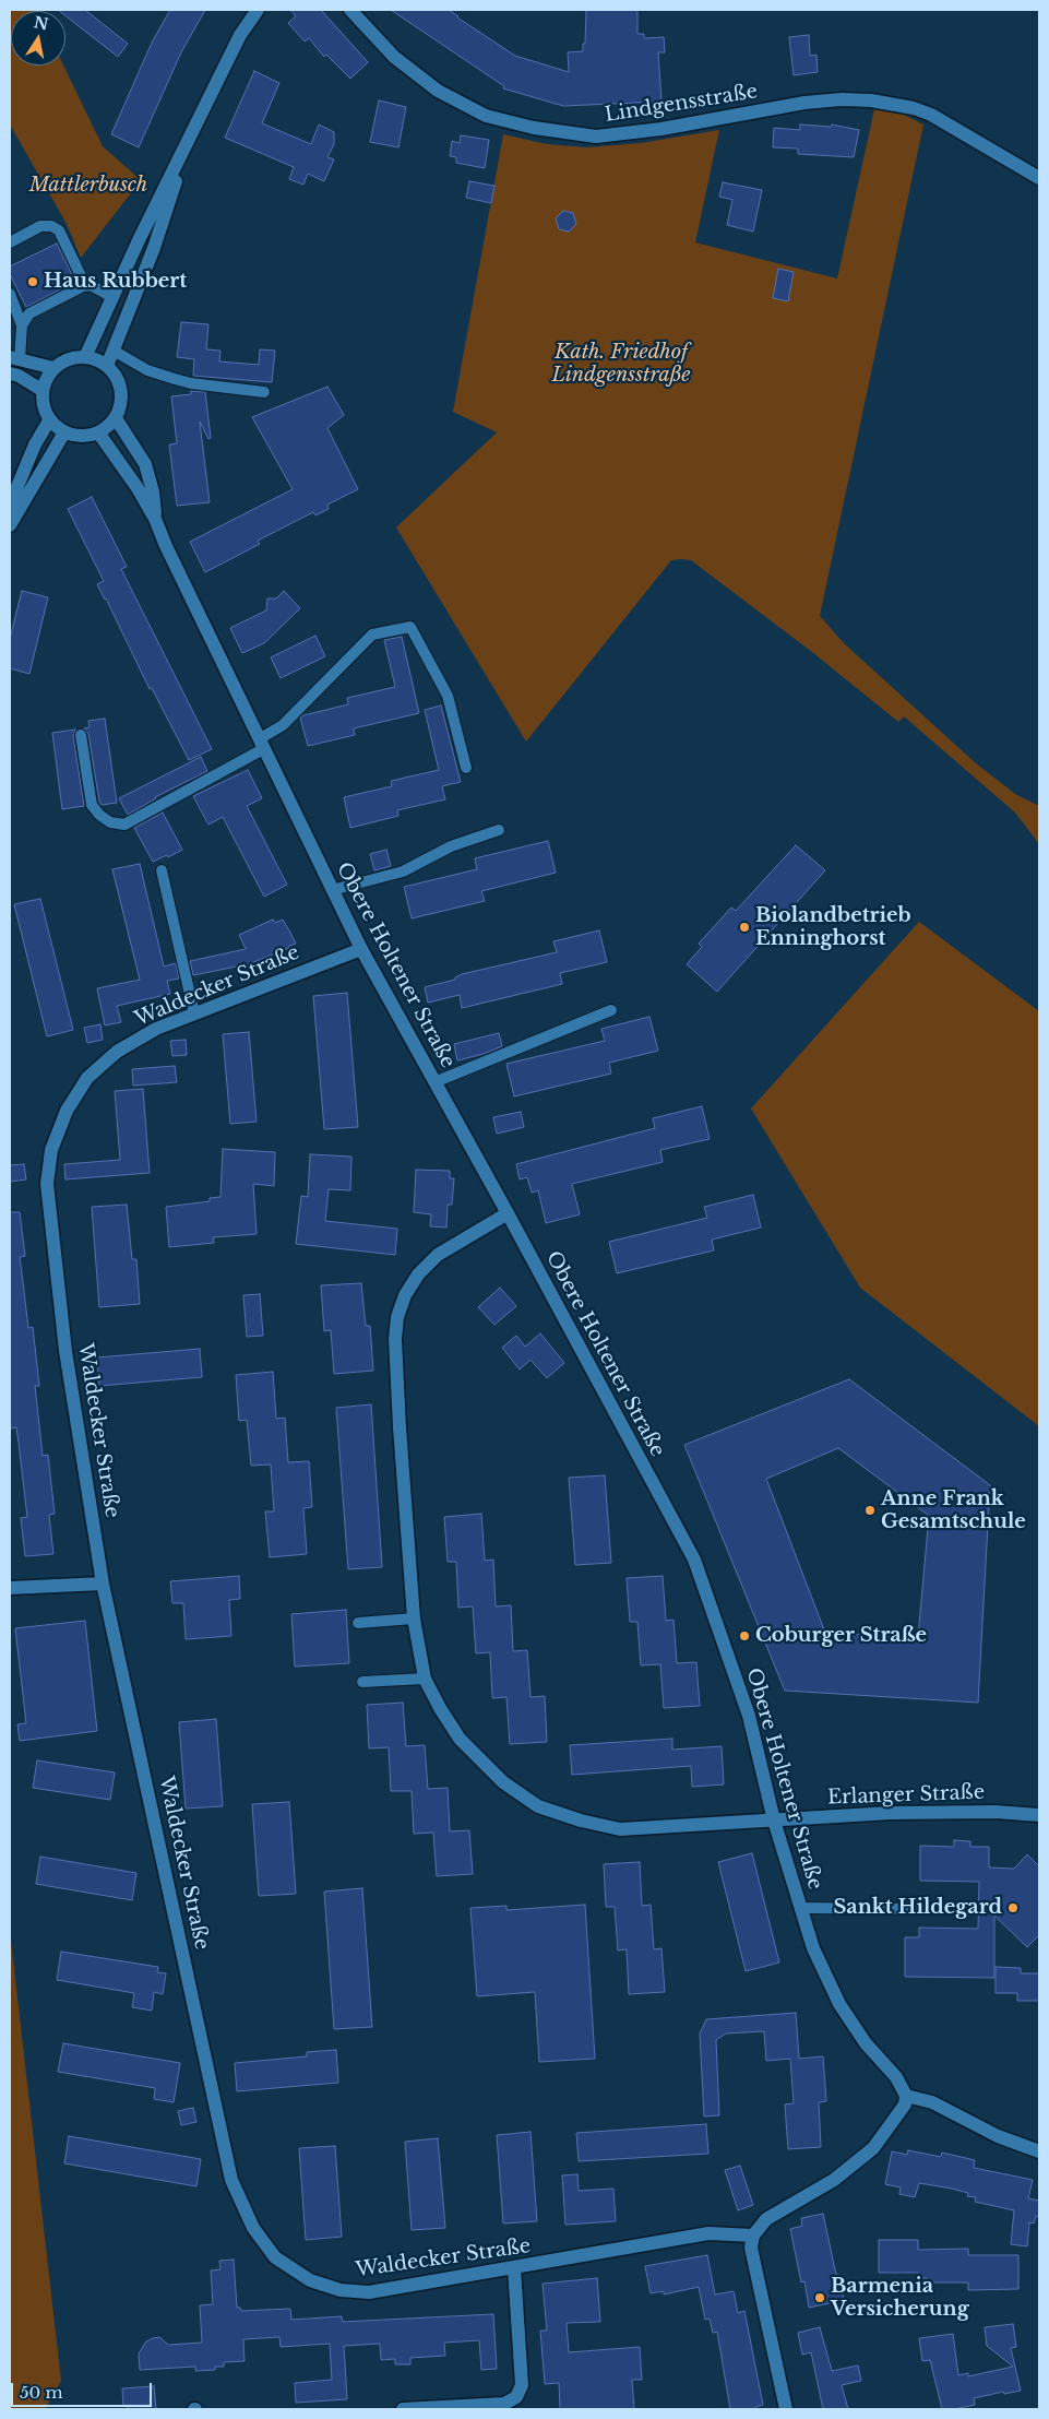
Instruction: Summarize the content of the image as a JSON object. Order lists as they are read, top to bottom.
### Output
{
  "streets": {
    "street": [
      "Lindgensstraße",
      "Obere Holtener Straße",
      "Waldecker Straße",
      "Erlanger Straße"
    ]
  },
  "crossings": [
    ["Obere Holtener Straße", "Waldecker Straße"],
    ["Obere Holtener Straße", "Erlanger Straße"]
  ],
  "parks": ["Mattlerbusch", "Kath. Friedhof Lindgensstraße"],
  "places": [
    "Haus Rubbert",
    "Biolandbetrieb Enninghorst",
    "Anne Frank Gesamtschule",
    "Coburger Straße",
    "Sankt Hildegard",
    "Barmenia Versicherung"
  ],
  "scale_bar": "50 m",
  "north": "top"
}
